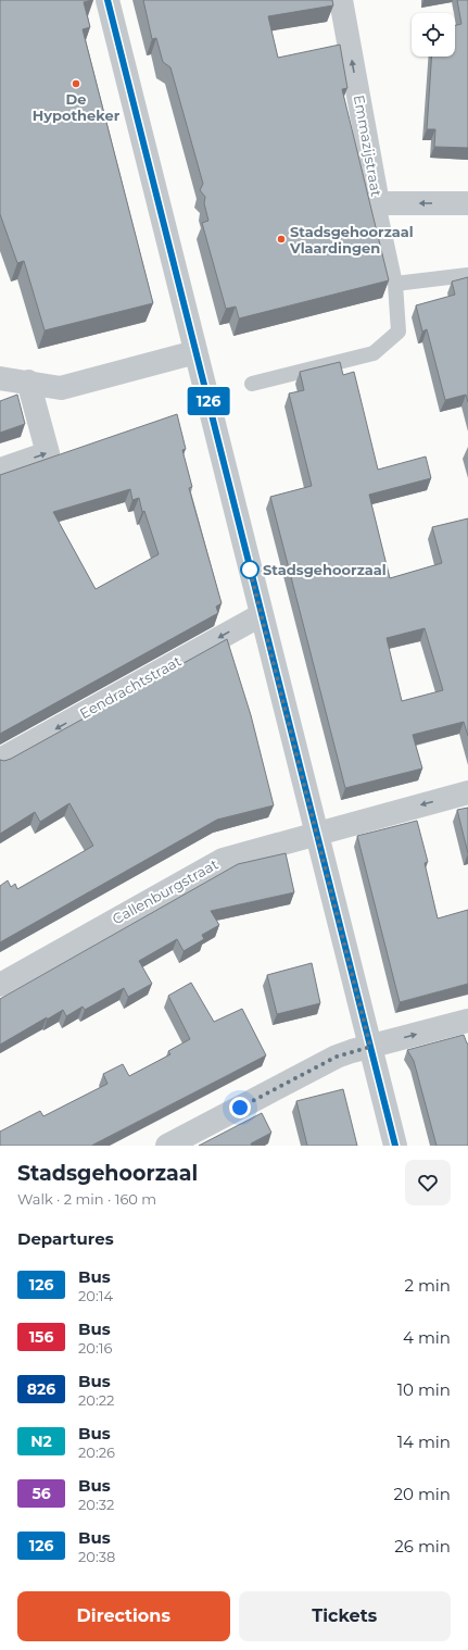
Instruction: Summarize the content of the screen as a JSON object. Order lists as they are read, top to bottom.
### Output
{
  "streets": {
    "street": ["Emmazijstraat", "Eendrachtstraat", "Callenburgstraat"]
  },
  "one_way": ["Emmazijstraat", "Eendrachtstraat"],
  "places": ["De Hypotheker", "Stadsgehoorzaal Vlaardingen", "Stadsgehoorzaal"],
  "lines": ["bus line 126"],
  "page": {
    "on_map": "126",
    "heading": [
      ["Stadsgehoorzaal", "Walk · 2 min · 160 m"],
      "Departures"
    ],
    "list": [
      {
        "mark": "126",
        "name": "Bus",
        "note": "20:14",
        "value": "2 min"
      },
      {
        "mark": "156",
        "name": "Bus",
        "note": "20:16",
        "value": "4 min"
      },
      {
        "mark": "826",
        "name": "Bus",
        "note": "20:22",
        "value": "10 min"
      },
      {
        "mark": "N2",
        "name": "Bus",
        "note": "20:26",
        "value": "14 min"
      },
      {
        "mark": "56",
        "name": "Bus",
        "note": "20:32",
        "value": "20 min"
      },
      {
        "mark": "126",
        "name": "Bus",
        "note": "20:38",
        "value": "26 min"
      }
    ],
    "buttons": ["Directions", "Tickets"]
  }
}
